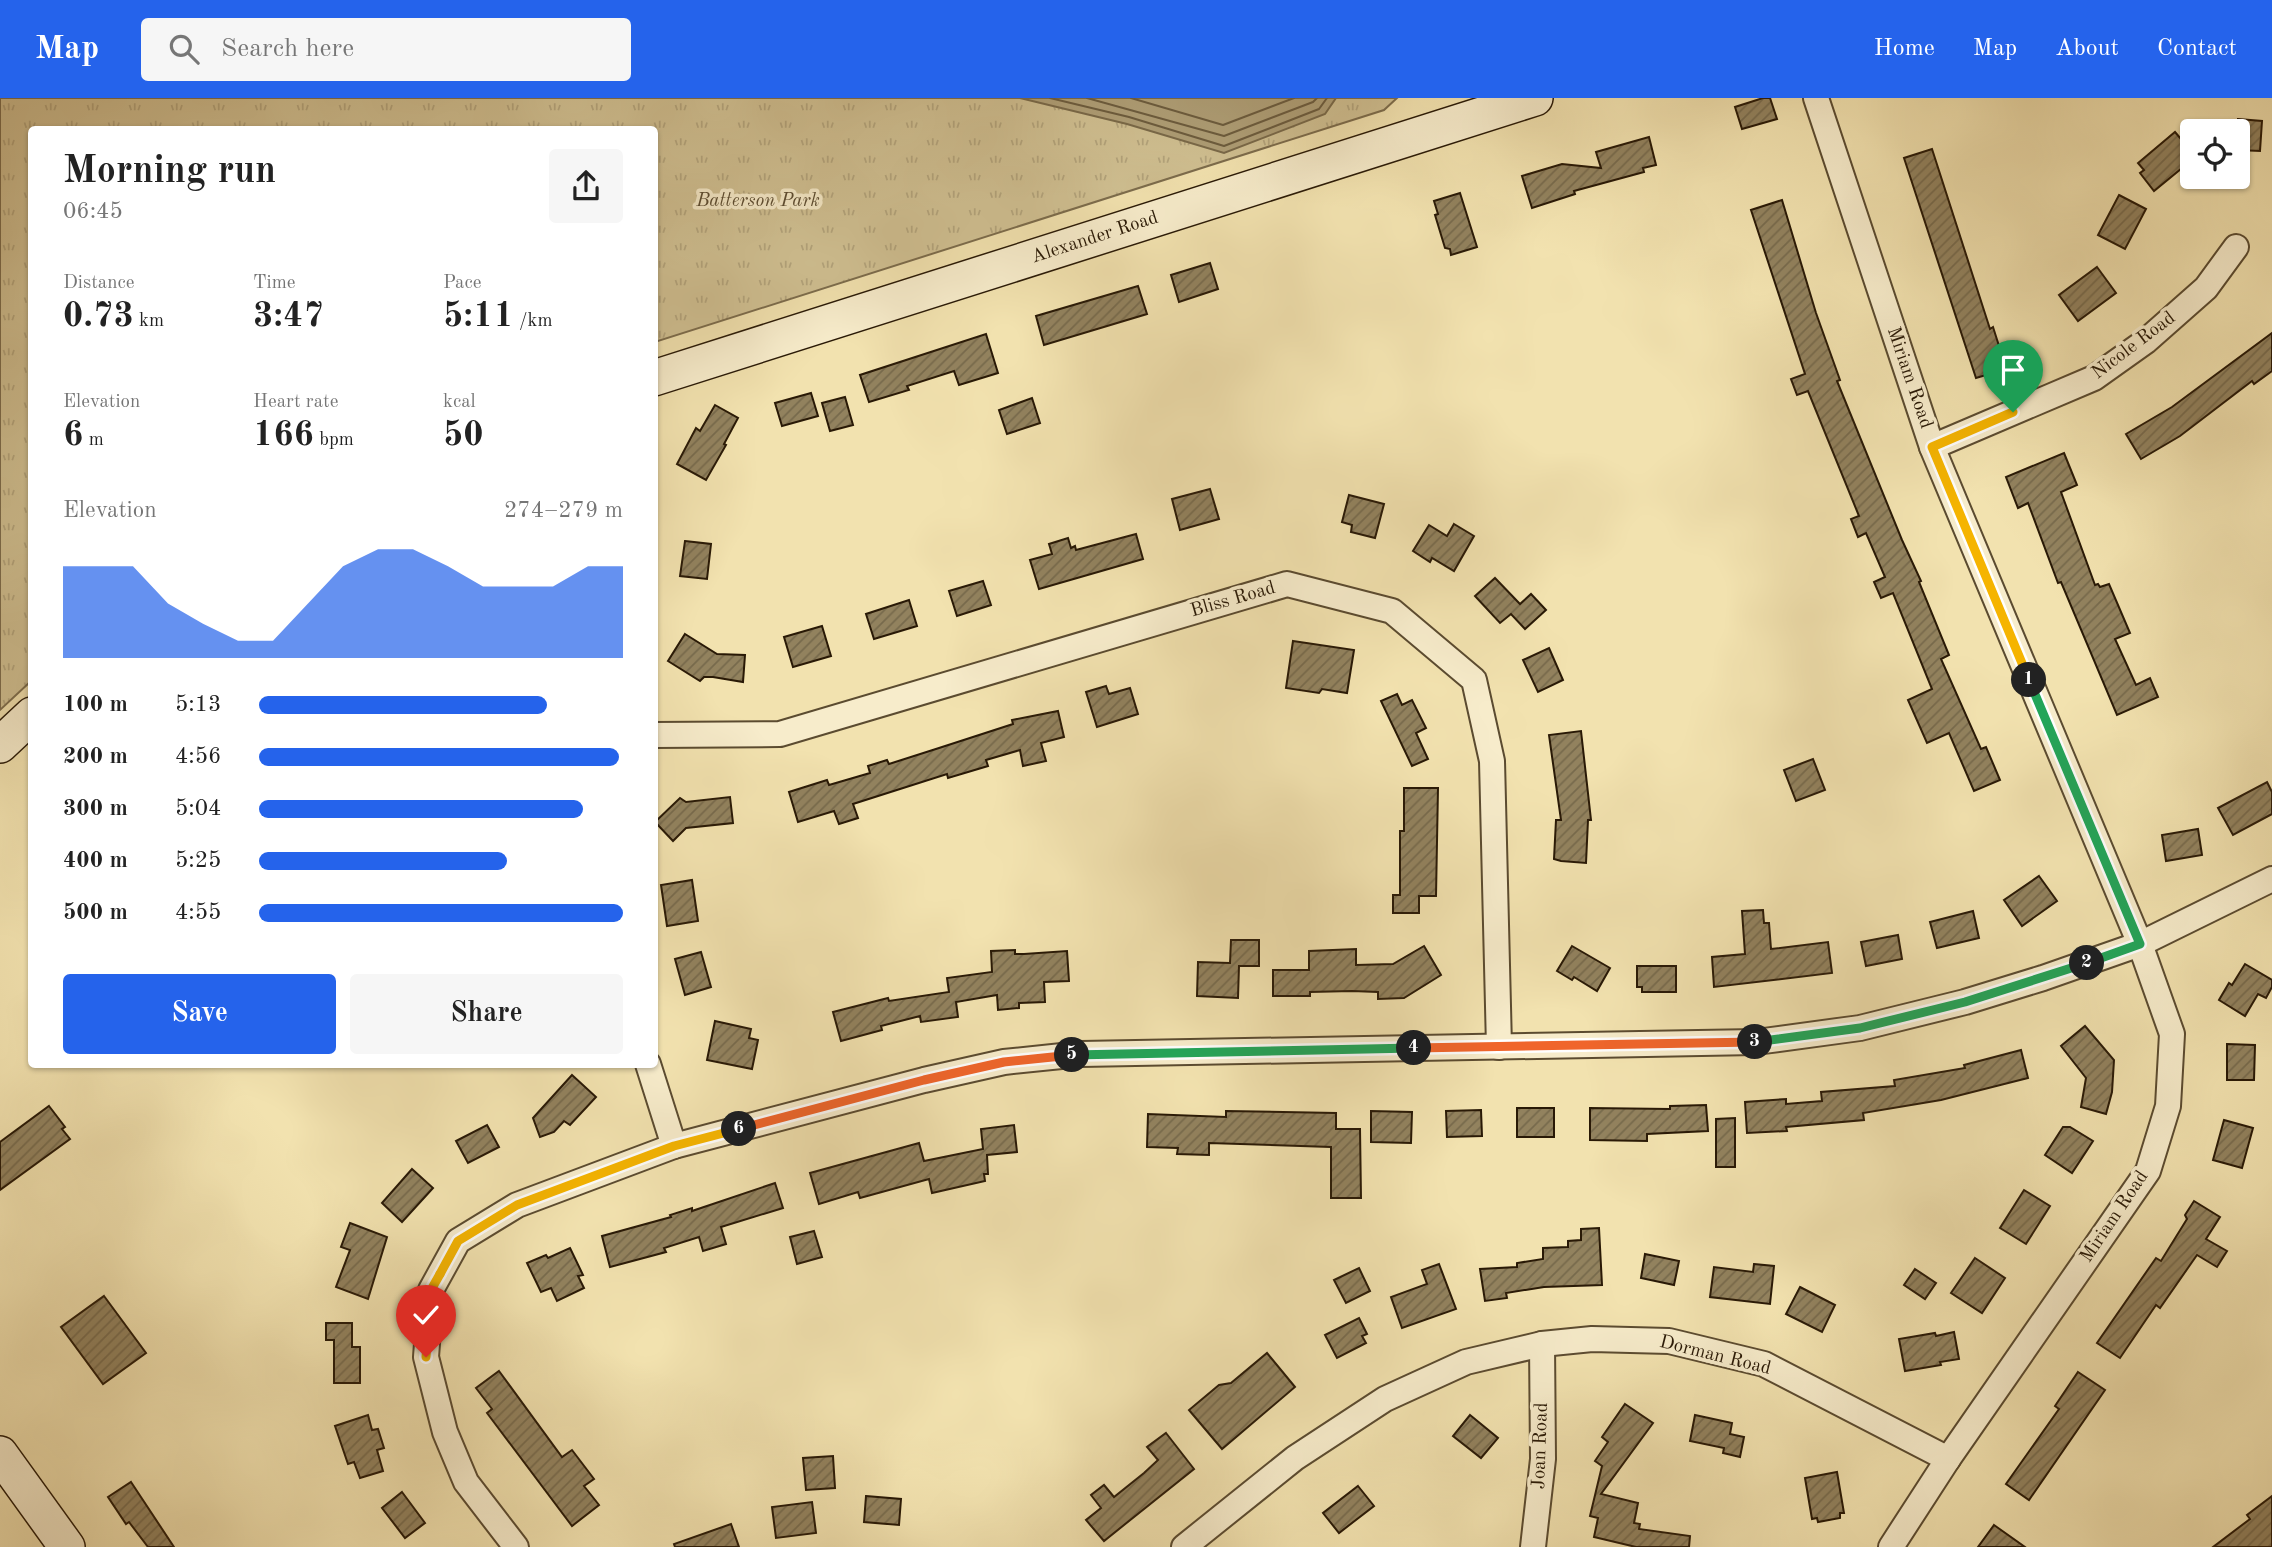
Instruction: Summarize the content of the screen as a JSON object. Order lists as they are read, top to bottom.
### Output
{
  "streets": {
    "street": [
      "Alexander Road",
      "Nicole Road",
      "Miriam Road",
      "Bliss Road",
      "Dorman Road",
      "Joan Road"
    ]
  },
  "crossings": [
    ["Nicole Road", "Miriam Road"],
    ["Miriam Road", "Dorman Road"],
    ["Dorman Road", "Joan Road"]
  ],
  "parks": ["Batterson Park"],
  "page": {
    "header": "Map",
    "search": "Search here",
    "nav": [
      "Home",
      "Map",
      "About",
      "Contact"
    ],
    "heading": ["Morning run", "06:45"],
    "stats": [
      ["Distance", "0.73 km"],
      ["Time", "3:47"],
      ["Pace", "5:11 /km"],
      ["Elevation", "6 m"],
      ["Heart rate", "166 bpm"],
      ["kcal", "50"]
    ],
    "chart": ["Elevation", "274–279 m"],
    "pins": [
      "1",
      "2",
      "3",
      "4",
      "5",
      "6"
    ],
    "list": [
      {
        "name": "100 m",
        "note": "5:13"
      },
      {
        "name": "200 m",
        "note": "4:56"
      },
      {
        "name": "300 m",
        "note": "5:04"
      },
      {
        "name": "400 m",
        "note": "5:25"
      },
      {
        "name": "500 m",
        "note": "4:55"
      }
    ],
    "buttons": ["Save", "Share"]
  }
}
